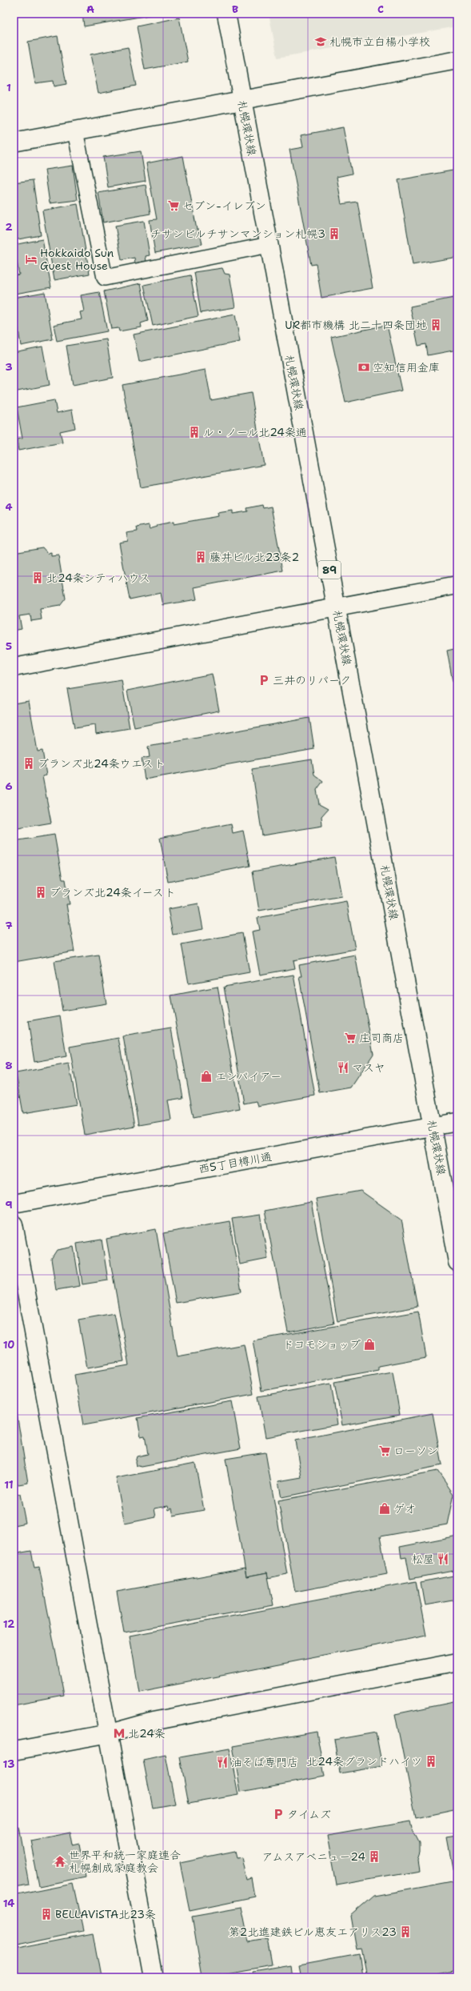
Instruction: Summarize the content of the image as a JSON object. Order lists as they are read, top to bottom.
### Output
{
  "streets": {
    "street": ["札幌環状線", "89", "西5丁目樽川通"]
  },
  "crossings": [
    ["札幌環状線", "西5丁目樽川通"]
  ],
  "places": {
    "school or university": ["札幌市立白楊小学校"],
    "supermarket": ["セブン-イレブン", "庄司商店", "ローソン"],
    "building": [
      "チサンビルチサンマンション札幌3",
      "UR都市機構 北二十四条団地",
      "ル・ノール北24条通",
      "藤井ビル北23条2",
      "北24条シティハウス",
      "ブランズ北24条ウエスト",
      "ブランズ北24条イースト",
      "北24条グランドハイツ",
      "アムスアベニュー24",
      "BELLAViSTA北23条",
      "第2北進建鉄ビル恵友エアリス23"
    ],
    "hotel": ["Hokkaido Sun Guest House"],
    "bank": ["空知信用金庫"],
    "parking": ["三井のリパーク", "タイムズ"],
    "restaurant": ["マスヤ", "松屋", "油そば専門店"],
    "shop": ["エンパイアー", "ドコモショップ", "ゲオ"],
    "metro station": ["北24条"],
    "temple": ["世界平和統一家庭連合 札幌創成家庭教会"]
  },
  "grid": {
    "columns": ["A", "B", "C"],
    "rows": [
      "1",
      "2",
      "3",
      "4",
      "5",
      "6",
      "7",
      "8",
      "9",
      "10",
      "11",
      "12",
      "13",
      "14"
    ]
  }
}
